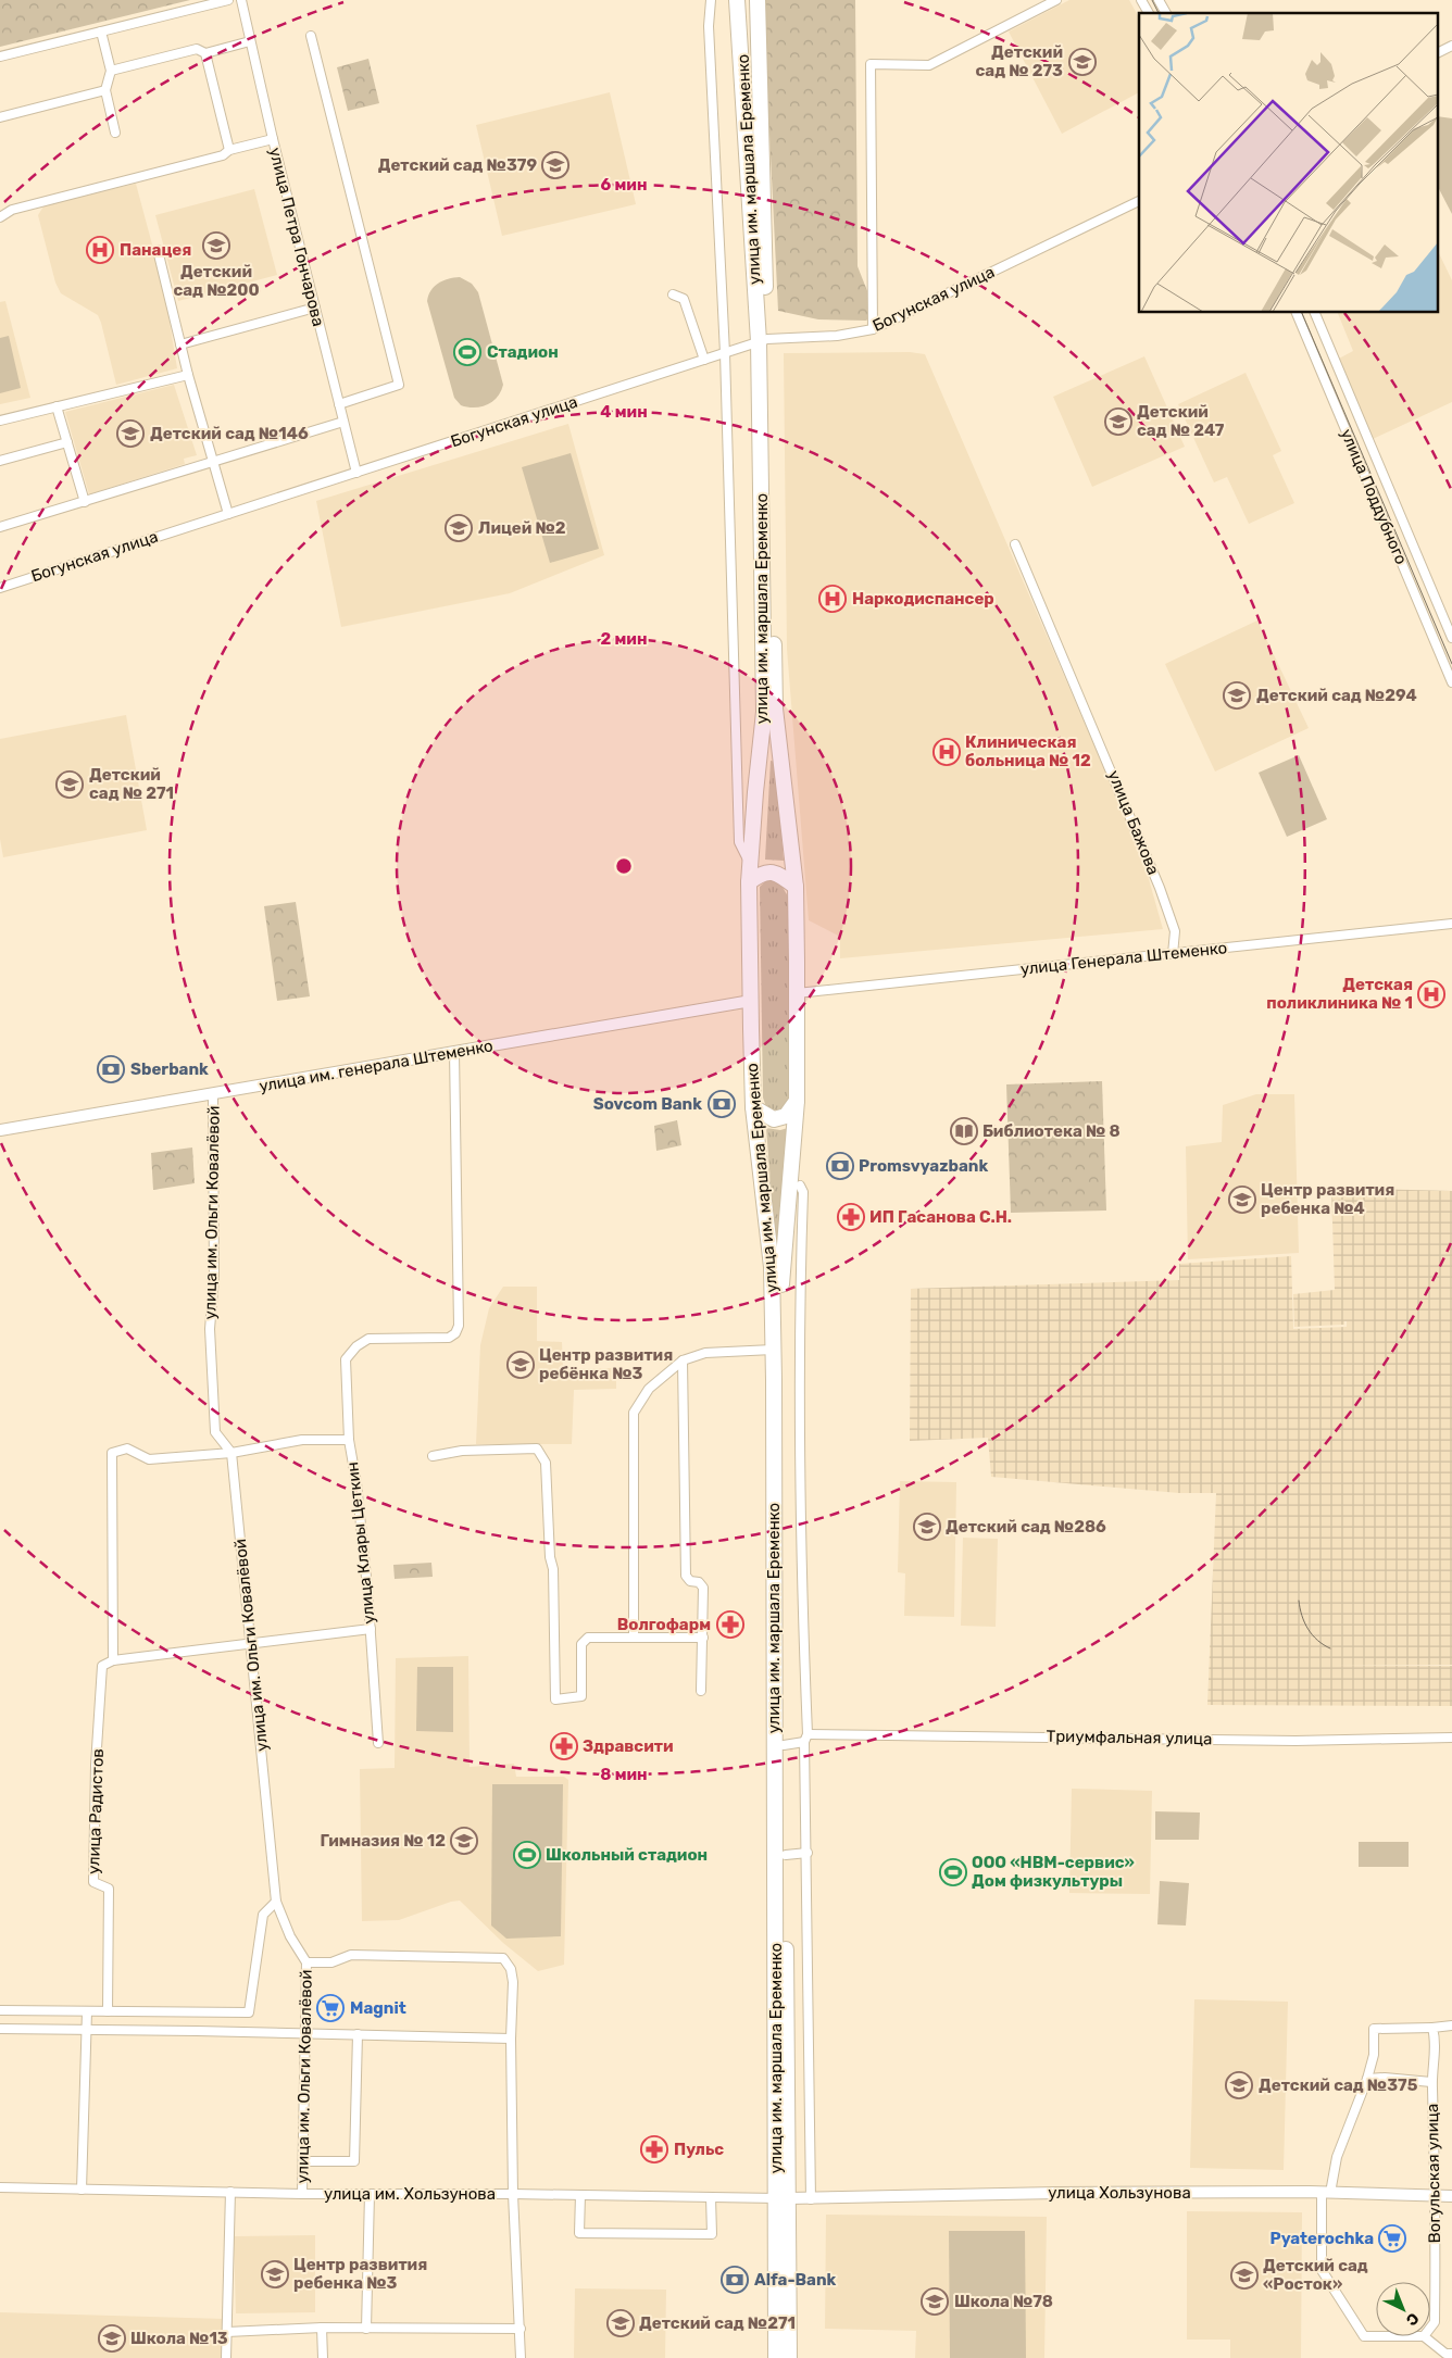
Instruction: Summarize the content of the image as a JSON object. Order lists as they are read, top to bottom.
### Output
{
  "streets": {
    "highway": ["улица им. маршала Еременко"],
    "street": [
      "улица Петра Гончарова",
      "Богунская улица",
      "улица Поддубного",
      "улица Бажова",
      "улица Генерала Штеменко",
      "улица им. генерала Штеменко",
      "улица им. Ольги Ковалёвой",
      "улица Клары Цеткин",
      "Триумфальная улица",
      "улица Радистов",
      "Вогульская улица",
      "улица Хользунова",
      "улица им. Хользунова"
    ]
  },
  "crossings": [
    ["улица им. маршала Еременко", "Богунская улица"],
    ["улица им. маршала Еременко", "улица Генерала Штеменко"],
    ["улица им. маршала Еременко", "улица им. генерала Штеменко"],
    ["улица им. маршала Еременко", "Триумфальная улица"],
    ["улица им. маршала Еременко", "улица Хользунова"],
    ["улица им. маршала Еременко", "улица им. Хользунова"],
    ["улица Петра Гончарова", "Богунская улица"],
    ["улица Бажова", "улица Генерала Штеменко"],
    ["улица им. генерала Штеменко", "улица им. Ольги Ковалёвой"],
    ["улица им. генерала Штеменко", "улица Клары Цеткин"],
    ["улица им. Ольги Ковалёвой", "улица им. Хользунова"],
    ["Вогульская улица", "улица Хользунова"],
    ["улица Хользунова", "улица им. Хользунова"]
  ],
  "places": {
    "school or university": [
      "Детский сад № 273",
      "Детский сад №379",
      "Детский сад №200",
      "Детский сад № 247",
      "Детский сад №146",
      "Лицей №2",
      "Детский сад №294",
      "Детский сад № 271",
      "Центр развития ребенка №4",
      "Центр развития ребёнка №3",
      "Детский сад №286",
      "Гимназия № 12",
      "Детский сад №375",
      "Центр развития ребенка №3",
      "Детский сад «Росток»",
      "Школа №78",
      "Детский сад №271",
      "Школа №13"
    ],
    "hospital": [
      "Панацея",
      "Наркодиспансер",
      "Клиническая больница № 12",
      "Детская поликлиника № 1"
    ],
    "sports": ["Стадион", "Школьный стадион", "ООО «НВМ-сервис» Дом физкультуры"],
    "bank": [
      "Sberbank",
      "Sovcom Bank",
      "Promsvyazbank",
      "Alfa-Bank"
    ],
    "library": ["Библиотека № 8"],
    "pharmacy": [
      "ИП Гасанова С.Н.",
      "Волгофарм",
      "Здравсити",
      "Пульс"
    ],
    "supermarket": ["Magnit", "Pyaterochka"]
  },
  "north": "bottom right",
  "rings": [
    "6 мин",
    "4 мин",
    "2 мин",
    "8 мин"
  ]
}
